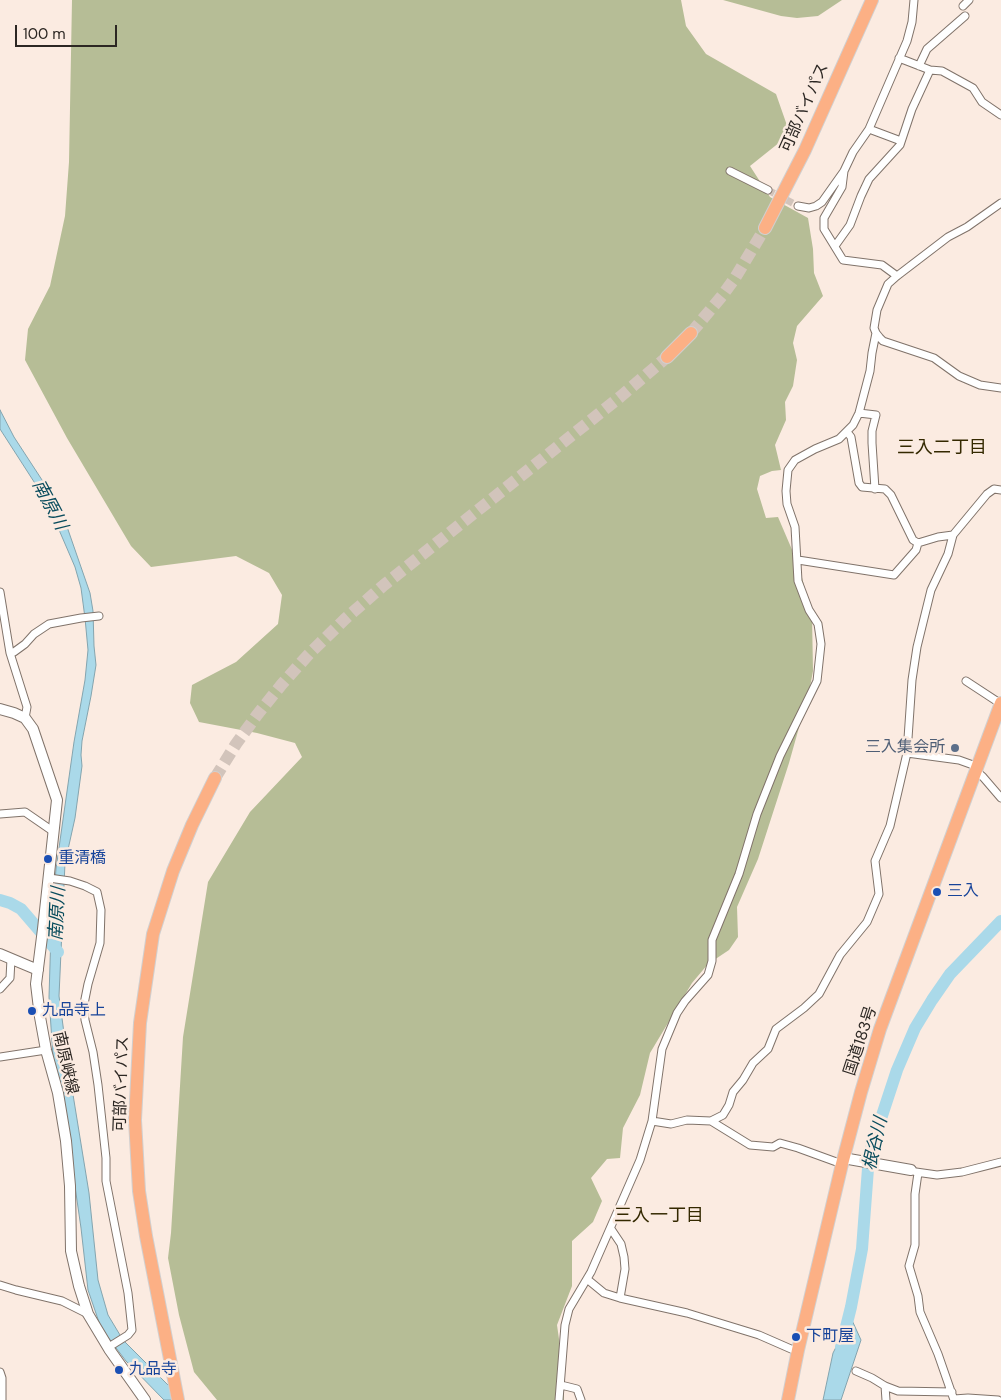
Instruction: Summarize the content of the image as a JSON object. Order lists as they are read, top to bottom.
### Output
{
  "streets": {
    "highway": ["可部バイパス", "国道183号"],
    "main road": ["南原峡線"]
  },
  "districts": ["三入二丁目", "三入一丁目"],
  "water": ["南原川", "根谷川"],
  "places": [
    "三入集会所",
    "重清橋",
    "三入",
    "九品寺上",
    "下町屋",
    "九品寺"
  ],
  "scale_bar": "100 m"
}
